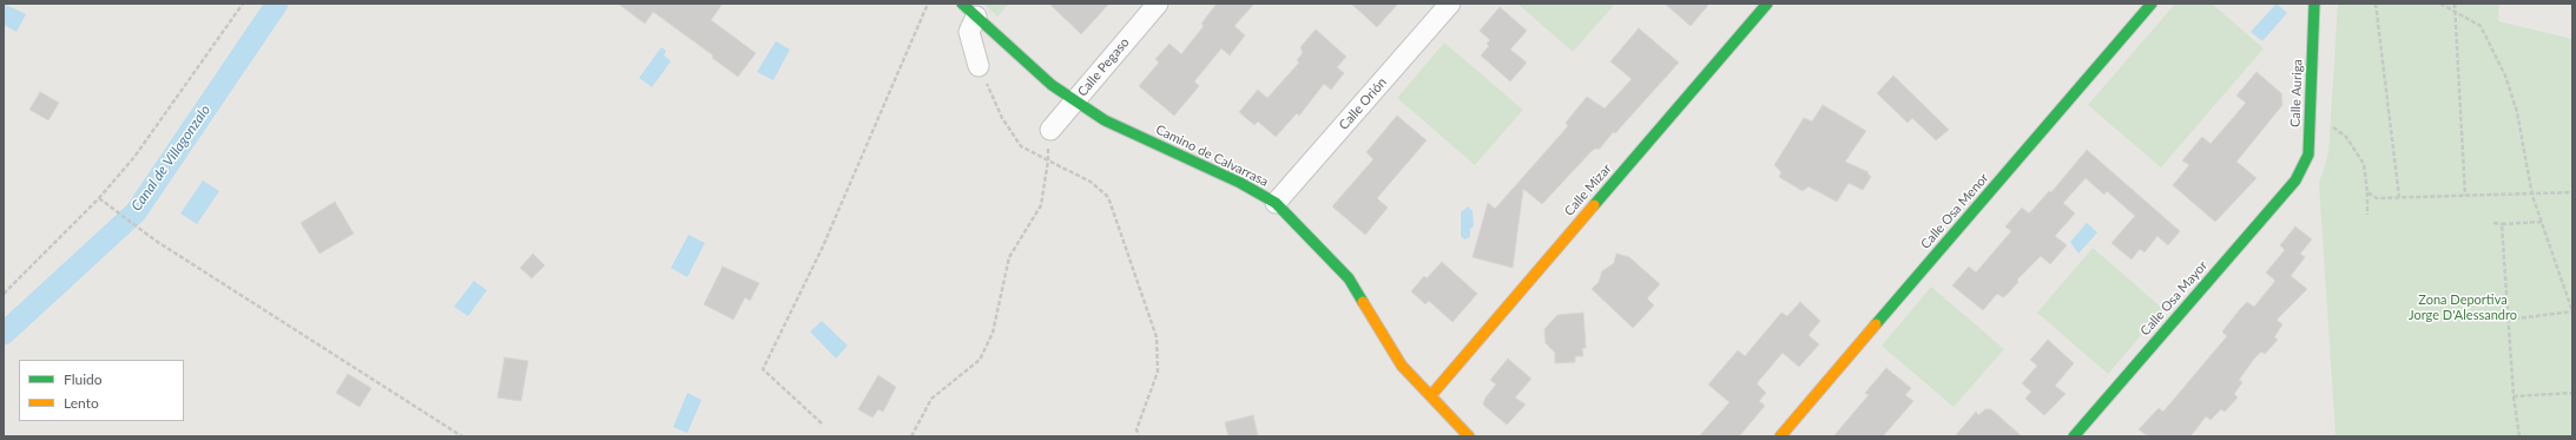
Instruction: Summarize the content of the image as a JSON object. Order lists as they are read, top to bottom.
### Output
{
  "streets": {
    "street": [
      "Calle Pegaso",
      "Calle Auriga",
      "Calle Orión",
      "Camino de Calvarrasa",
      "Calle Mizar",
      "Calle Osa Menor",
      "Calle Osa Mayor"
    ]
  },
  "crossings": [
    ["Calle Pegaso", "Camino de Calvarrasa"],
    ["Calle Auriga", "Calle Osa Mayor"],
    ["Calle Orión", "Camino de Calvarrasa"],
    ["Camino de Calvarrasa", "Calle Mizar"]
  ],
  "water": ["Canal de Villagonzalo"],
  "parks": ["Zona Deportiva Jorge D'Alessandro"],
  "legend": ["Fluido", "Lento"]
}
